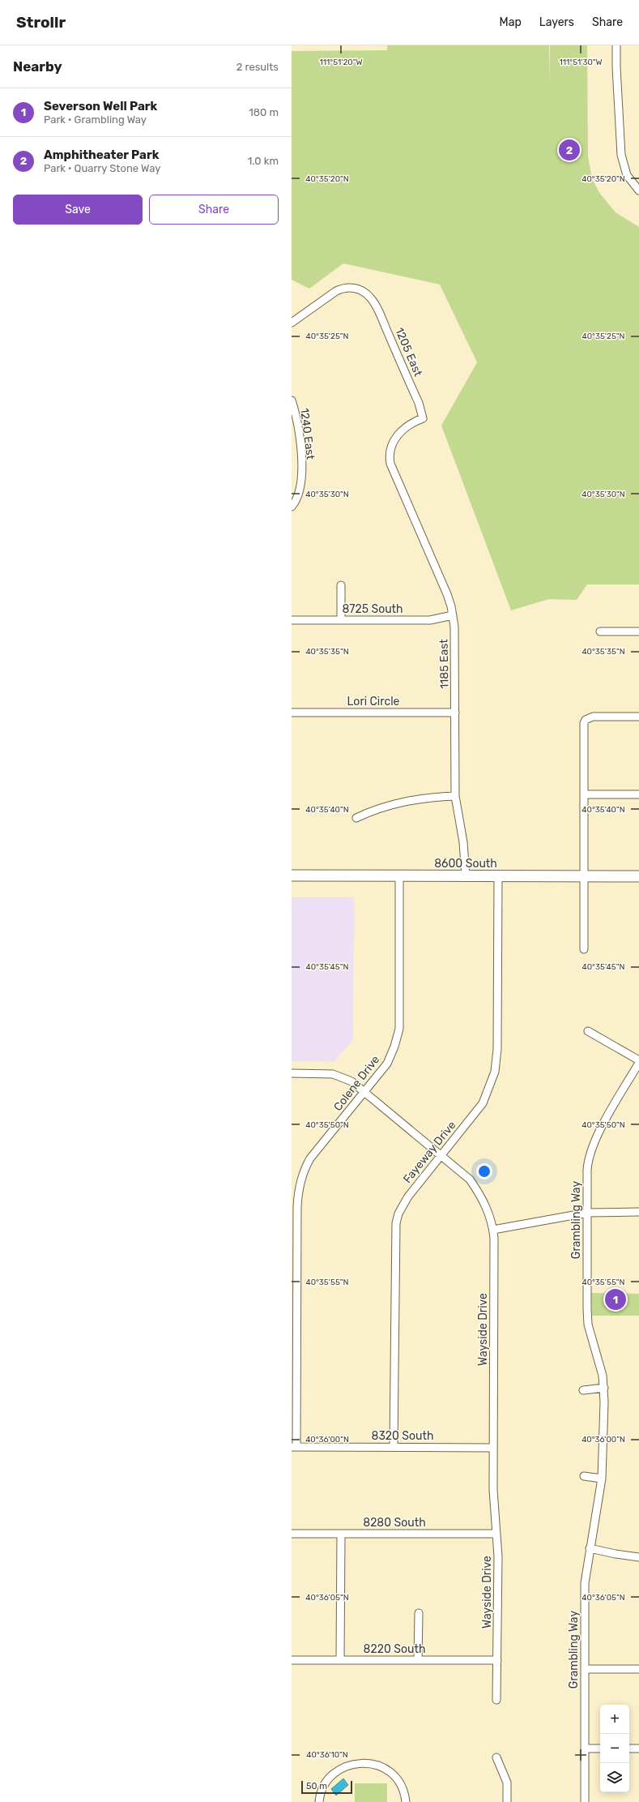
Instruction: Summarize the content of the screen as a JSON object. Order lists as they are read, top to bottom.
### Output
{
  "streets": {
    "main road": ["8600 South"],
    "street": [
      "1205 East",
      "1240 East",
      "8725 South",
      "1185 East",
      "Lori Circle",
      "Colene Drive",
      "Fayeway Drive",
      "Grambling Way",
      "Wayside Drive",
      "8320 South",
      "8280 South",
      "8220 South"
    ]
  },
  "crossings": [
    ["1205 East", "1185 East"],
    ["8725 South", "1185 East"],
    ["1185 East", "Lori Circle"],
    ["1185 East", "8600 South"],
    ["8600 South", "Colene Drive"],
    ["8600 South", "Fayeway Drive"],
    ["Colene Drive", "Wayside Drive"],
    ["Colene Drive", "8320 South"],
    ["Fayeway Drive", "Wayside Drive"],
    ["Fayeway Drive", "8320 South"],
    ["Wayside Drive", "8320 South"],
    ["Wayside Drive", "8280 South"],
    ["Wayside Drive", "8220 South"]
  ],
  "scale_bar": "50 m",
  "page": {
    "header": "Strollr",
    "nav": ["Map", "Layers", "Share"],
    "heading": ["Nearby", "2 results"],
    "list": [
      {
        "mark": "1",
        "name": "Severson Well Park",
        "note": "Park · Grambling Way",
        "value": "180 m"
      },
      {
        "mark": "2",
        "name": "Amphitheater Park",
        "note": "Park · Quarry Stone Way",
        "value": "1.0 km"
      }
    ],
    "pins": ["2", "1"],
    "buttons": ["Save", "Share"],
    "map_buttons": ["+", "−"],
    "scale": "50 m"
  },
  "coordinates": [
    "111°51'20\"W",
    "111°51'30\"W",
    "40°35'20\"N",
    "40°35'25\"N",
    "40°35'30\"N",
    "40°35'35\"N",
    "40°35'40\"N",
    "40°35'45\"N",
    "40°35'50\"N",
    "40°35'55\"N",
    "40°36'00\"N",
    "40°36'05\"N",
    "40°36'10\"N"
  ]
}
